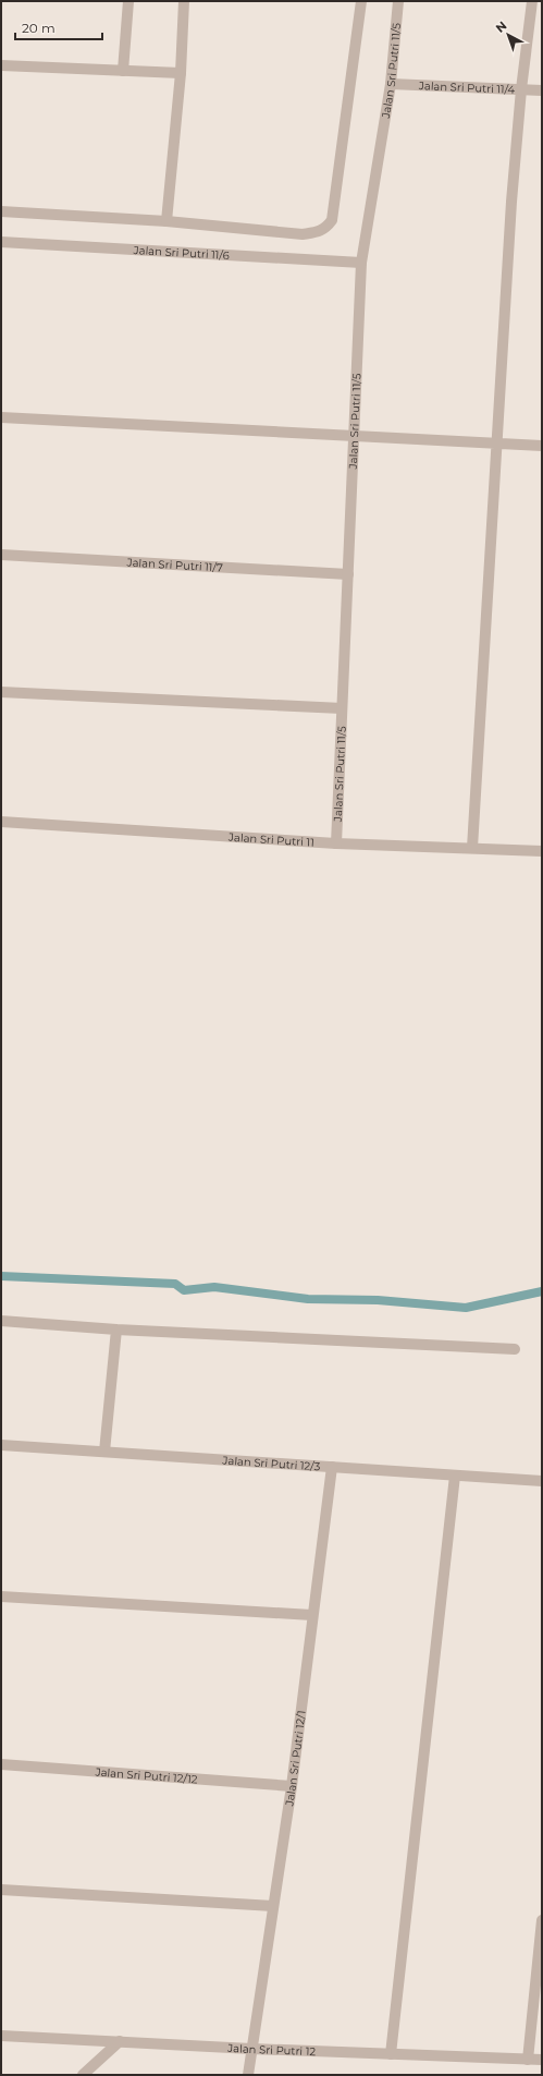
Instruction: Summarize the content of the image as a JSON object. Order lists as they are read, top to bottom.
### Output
{
  "streets": {
    "street": [
      "Jalan Sri Putri 11/5",
      "Jalan Sri Putri 11/4",
      "Jalan Sri Putri 11/6",
      "Jalan Sri Putri 11/7",
      "Jalan Sri Putri 11",
      "Jalan Sri Putri 12/3",
      "Jalan Sri Putri 12/1",
      "Jalan Sri Putri 12/12",
      "Jalan Sri Putri 12"
    ]
  },
  "crossings": [
    ["Jalan Sri Putri 11/5", "Jalan Sri Putri 11/4"],
    ["Jalan Sri Putri 11/5", "Jalan Sri Putri 11/6"],
    ["Jalan Sri Putri 11/5", "Jalan Sri Putri 11/7"],
    ["Jalan Sri Putri 11/5", "Jalan Sri Putri 11"],
    ["Jalan Sri Putri 12/3", "Jalan Sri Putri 12/1"],
    ["Jalan Sri Putri 12/1", "Jalan Sri Putri 12/12"],
    ["Jalan Sri Putri 12/1", "Jalan Sri Putri 12"]
  ],
  "scale_bar": "20 m",
  "north": "top left"
}
